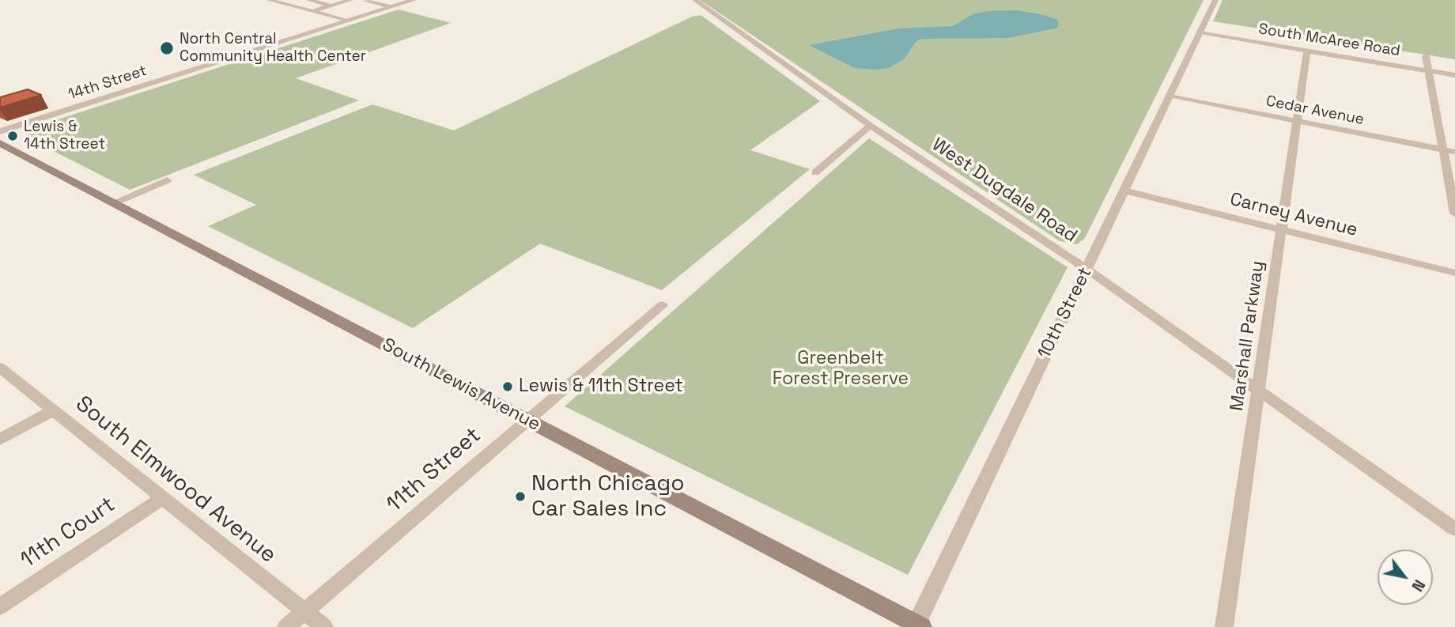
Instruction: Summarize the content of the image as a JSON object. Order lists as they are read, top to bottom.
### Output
{
  "streets": {
    "main road": ["South Lewis Avenue"],
    "street": [
      "South McAree Road",
      "14th Street",
      "Cedar Avenue",
      "West Dugdale Road",
      "Carney Avenue",
      "10th Street",
      "Marshall Parkway",
      "11th Street",
      "South Elmwood Avenue",
      "11th Court"
    ]
  },
  "crossings": [
    ["South McAree Road", "10th Street"],
    ["South McAree Road", "Marshall Parkway"],
    ["Cedar Avenue", "10th Street"],
    ["Cedar Avenue", "Marshall Parkway"],
    ["West Dugdale Road", "10th Street"],
    ["West Dugdale Road", "Marshall Parkway"],
    ["Carney Avenue", "10th Street"],
    ["Carney Avenue", "Marshall Parkway"],
    ["10th Street", "South Lewis Avenue"],
    ["South Lewis Avenue", "11th Street"],
    ["11th Street", "South Elmwood Avenue"],
    ["South Elmwood Avenue", "11th Court"]
  ],
  "parks": ["Greenbelt Forest Preserve"],
  "places": [
    "North Central Community Health Center",
    "Lewis & 14th Street",
    "Lewis & 11th Street",
    "North Chicago Car Sales Inc"
  ],
  "north": "bottom right"
}
